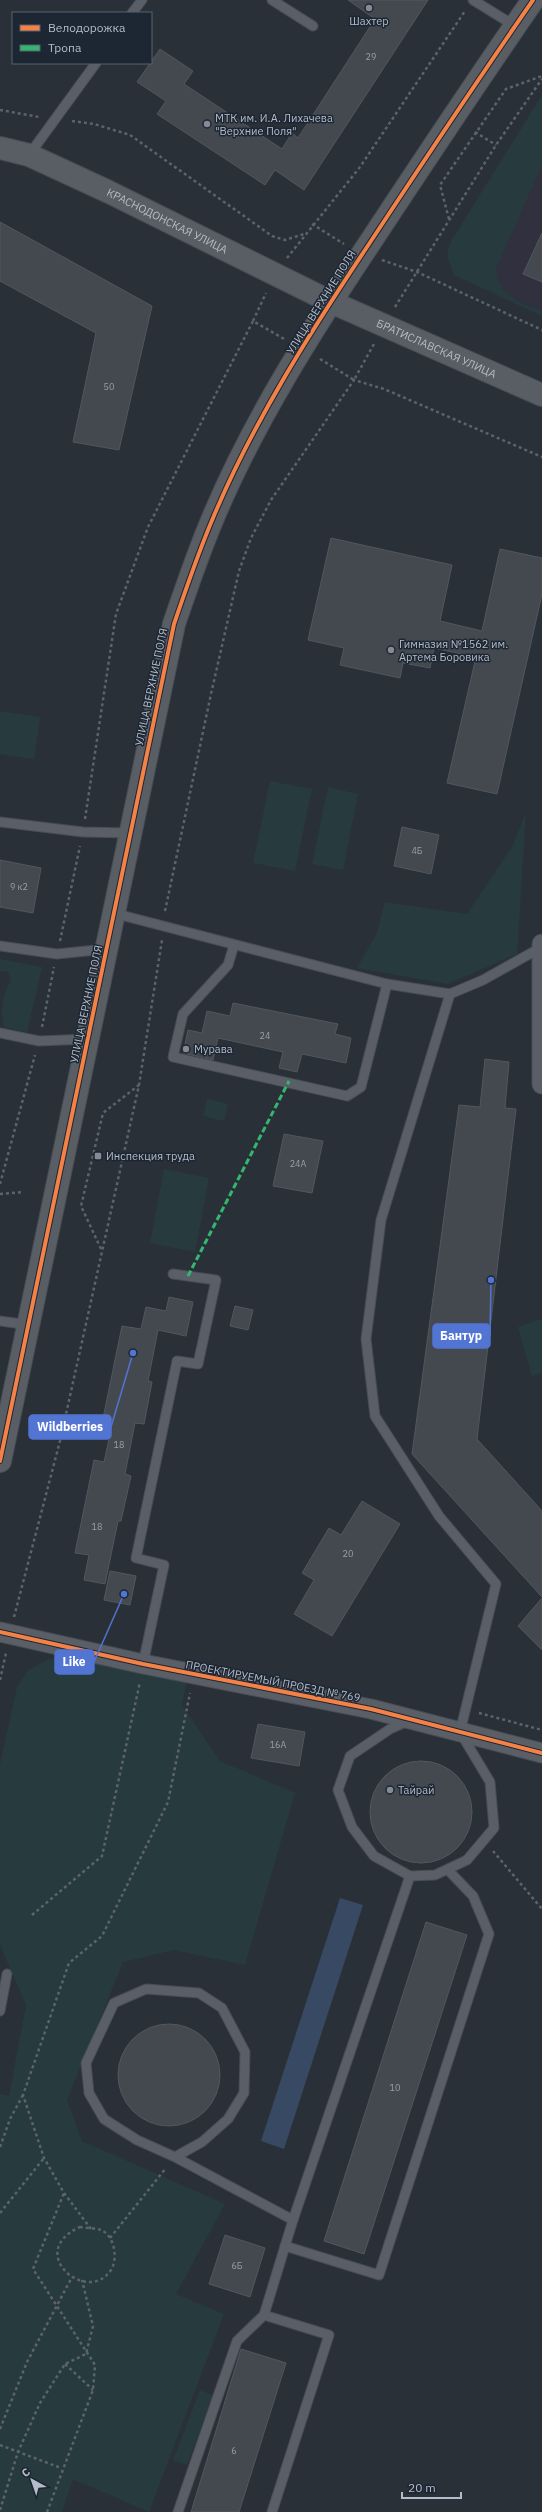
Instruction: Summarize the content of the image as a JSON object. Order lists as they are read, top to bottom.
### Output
{
  "streets": {
    "main road": ["КРАСНОДОНСКАЯ УЛИЦА", "УЛИЦА ВЕРХНИЕ ПОЛЯ", "БРАТИСЛАВСКАЯ УЛИЦА"],
    "street": ["ПРОЕКТИРУЕМЫЙ ПРОЕЗД № 769"]
  },
  "crossings": [
    ["КРАСНОДОНСКАЯ УЛИЦА", "УЛИЦА ВЕРХНИЕ ПОЛЯ"],
    ["КРАСНОДОНСКАЯ УЛИЦА", "БРАТИСЛАВСКАЯ УЛИЦА"],
    ["УЛИЦА ВЕРХНИЕ ПОЛЯ", "БРАТИСЛАВСКАЯ УЛИЦА"]
  ],
  "places": {
    "other": [
      "Шахтер",
      "МТК им. И.А. Лихачева \"Верхние Поля\"",
      "Гимназия №1562 им. Артема Боровика",
      "Мурава",
      "Бантур",
      "Wildberries",
      "Like",
      "Тайрай"
    ],
    "transit": ["Инспекция труда"]
  },
  "house_numbers": [
    "29",
    "50",
    "4Б",
    "9 к2",
    "24",
    "24А",
    "18",
    "18",
    "20",
    "16А",
    "10",
    "6Б",
    "6"
  ],
  "legend": ["Велодорожка", "Тропа"],
  "scale_bar": "20 m",
  "north": "top left"
}
